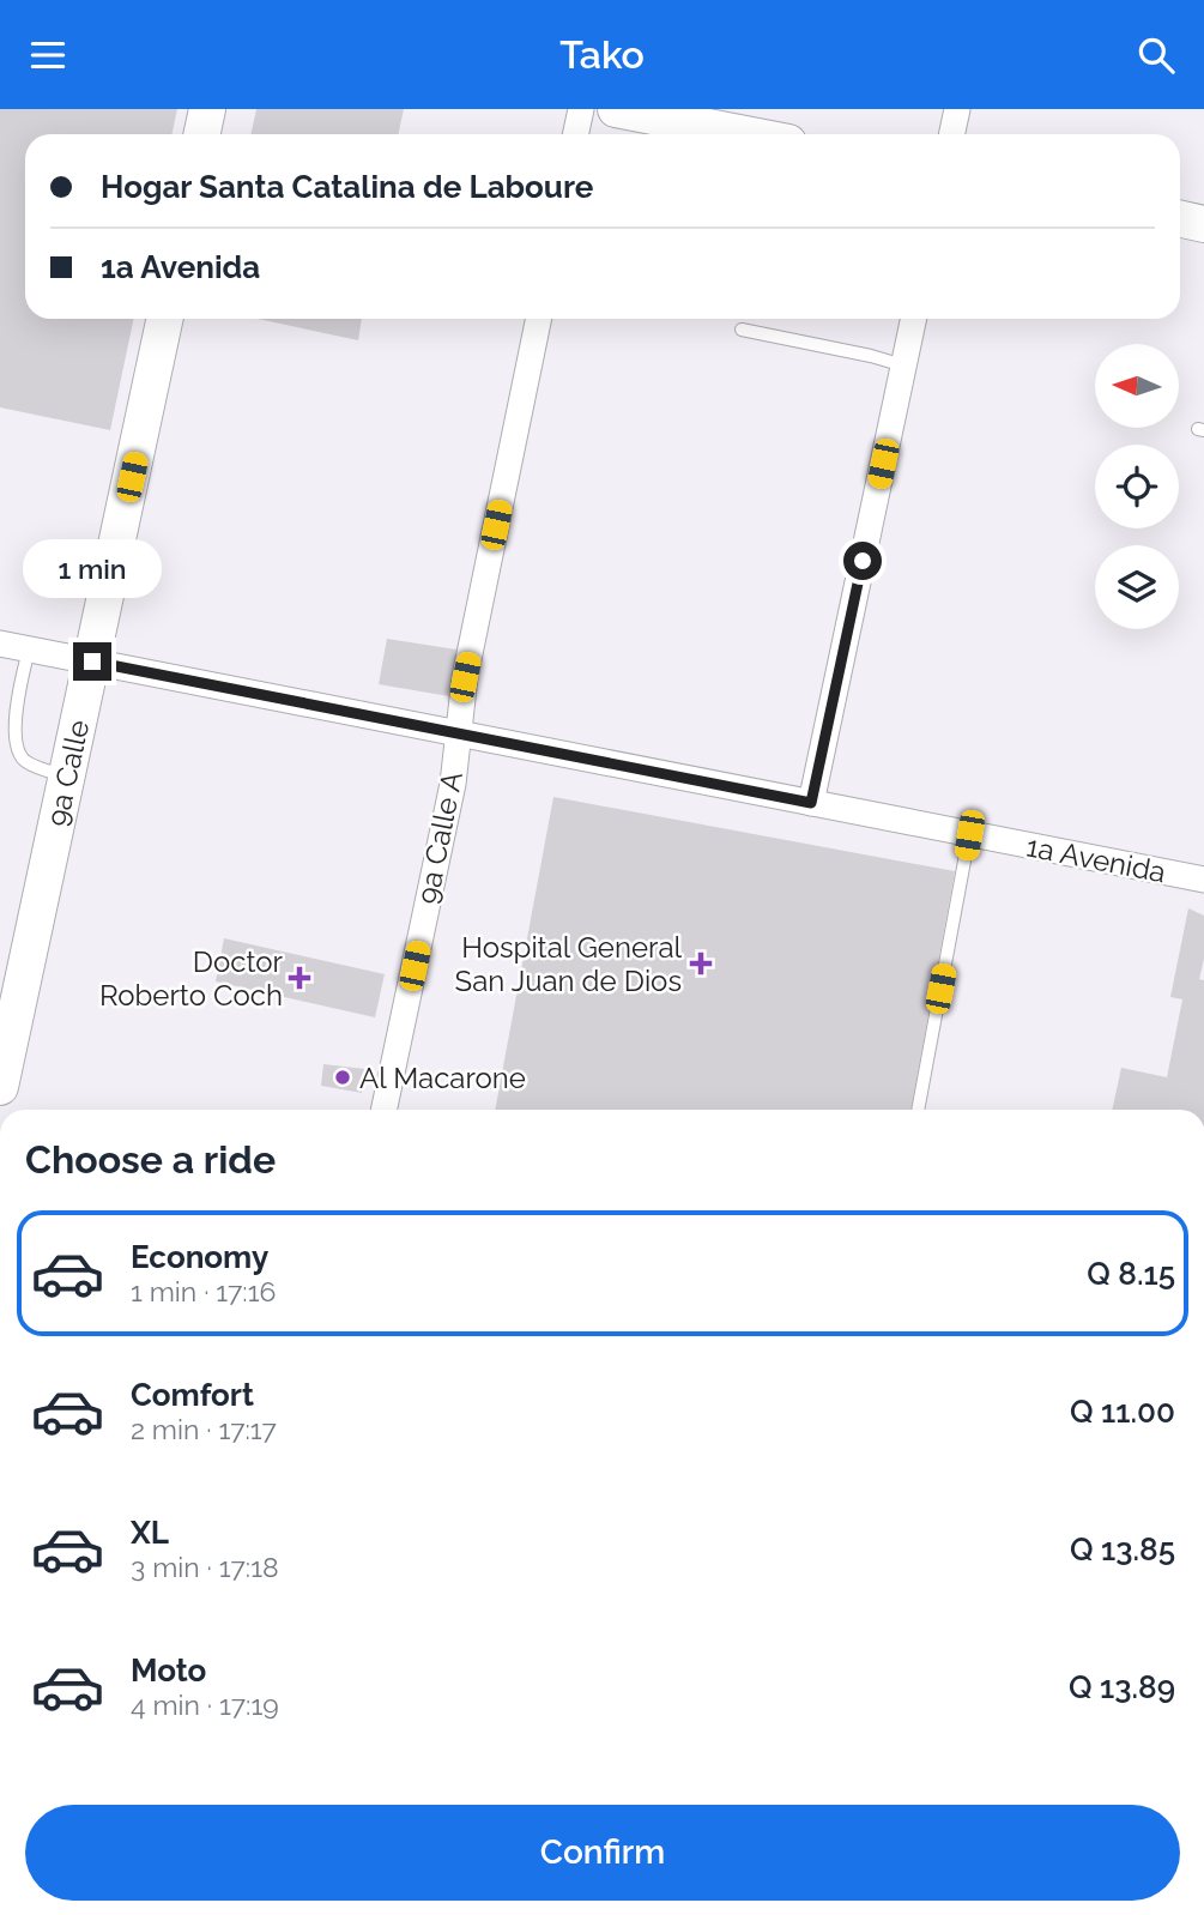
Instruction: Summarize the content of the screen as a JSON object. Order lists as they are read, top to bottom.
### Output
{
  "streets": {
    "main road": ["9a Calle"],
    "street": ["9a Calle A", "1a Avenida"]
  },
  "crossings": [
    ["9a Calle", "1a Avenida"],
    ["9a Calle A", "1a Avenida"]
  ],
  "places": {
    "health": ["Hospital General San Juan de Dios", "Doctor Roberto Coch"],
    "other": ["Al Macarone"]
  },
  "north": "left",
  "page": {
    "header": "Tako",
    "banner": ["Hogar Santa Catalina de Laboure", "1a Avenida"],
    "bubble": "1 min",
    "heading": "Choose a ride",
    "list": [
      {
        "name": "Economy",
        "note": "1 min · 17:16",
        "value": "Q 8.15"
      },
      {
        "name": "Comfort",
        "note": "2 min · 17:17",
        "value": "Q 11.00"
      },
      {
        "name": "XL",
        "note": "3 min · 17:18",
        "value": "Q 13.85"
      },
      {
        "name": "Moto",
        "note": "4 min · 17:19",
        "value": "Q 13.89"
      }
    ],
    "buttons": "Confirm"
  }
}
